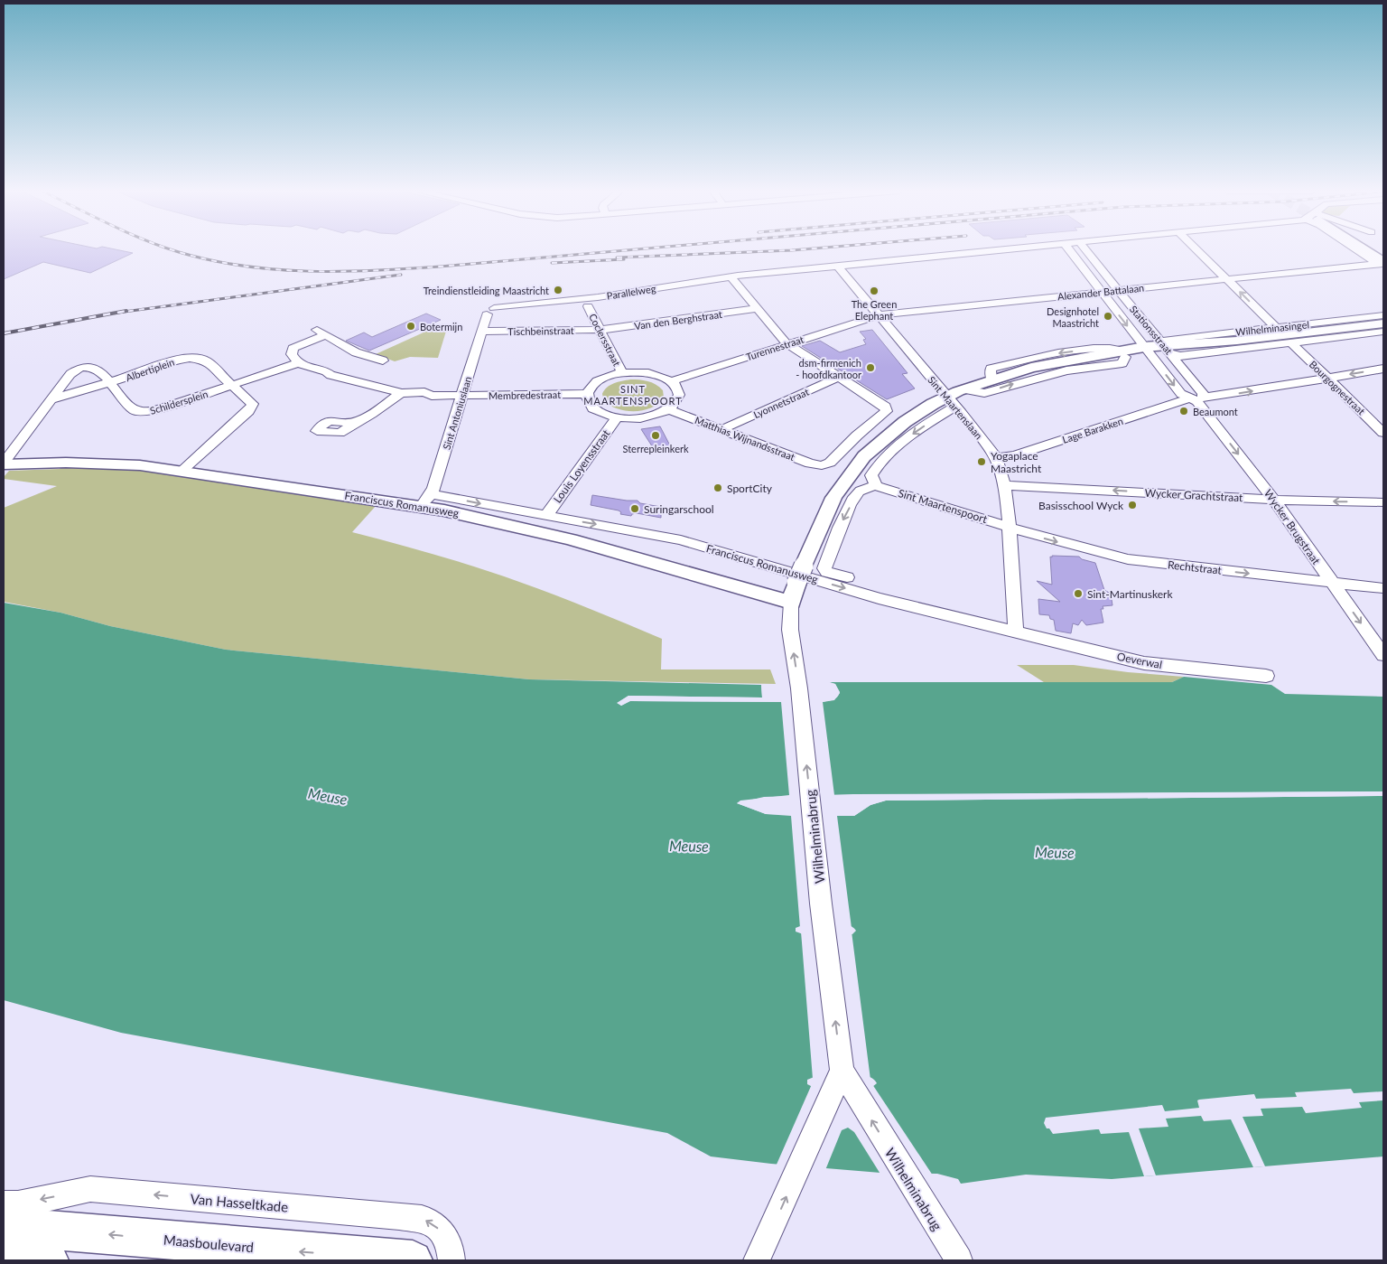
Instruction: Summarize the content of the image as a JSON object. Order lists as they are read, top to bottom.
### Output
{
  "streets": {
    "main road": ["Maasboulevard"],
    "street": [
      "Parallelweg",
      "Alexander Battalaan",
      "Van den Berghstraat",
      "Wilhelminasingel",
      "Stationsstraat",
      "Tischbeinstraat",
      "Coclersstraat",
      "Turennestraat",
      "Albertiplein",
      "Bourgognestraat",
      "Membredestraat",
      "Schildersplein",
      "Lyonnetstraat",
      "Sint Maartenslaan",
      "Sint Antoniuslaan",
      "Lage Barakken",
      "Matthias Wijnandsstraat",
      "Louis Loyensstraat",
      "Wycker Grachtstraat",
      "Franciscus Romanusweg",
      "Sint Maartenspoort",
      "Wycker Brugstraat",
      "Rechtstraat",
      "Oeverwal",
      "Wilhelminabrug",
      "Van Hasseltkade"
    ]
  },
  "crossings": [
    ["Parallelweg", "Sint Maartenslaan"],
    ["Parallelweg", "Sint Antoniuslaan"],
    ["Alexander Battalaan", "Stationsstraat"],
    ["Alexander Battalaan", "Turennestraat"],
    ["Alexander Battalaan", "Sint Maartenslaan"],
    ["Van den Berghstraat", "Tischbeinstraat"],
    ["Van den Berghstraat", "Coclersstraat"],
    ["Wilhelminasingel", "Stationsstraat"],
    ["Wilhelminasingel", "Sint Maartenslaan"],
    ["Wilhelminasingel", "Franciscus Romanusweg"],
    ["Wilhelminasingel", "Sint Maartenspoort"],
    ["Wilhelminasingel", "Wilhelminabrug"],
    ["Stationsstraat", "Lage Barakken"],
    ["Stationsstraat", "Wycker Brugstraat"],
    ["Tischbeinstraat", "Coclersstraat"],
    ["Tischbeinstraat", "Sint Antoniuslaan"],
    ["Turennestraat", "Sint Maartenslaan"],
    ["Albertiplein", "Schildersplein"],
    ["Albertiplein", "Franciscus Romanusweg"],
    ["Bourgognestraat", "Lage Barakken"],
    ["Membredestraat", "Sint Antoniuslaan"],
    ["Schildersplein", "Franciscus Romanusweg"],
    ["Lyonnetstraat", "Matthias Wijnandsstraat"],
    ["Sint Maartenslaan", "Lage Barakken"],
    ["Sint Maartenslaan", "Wycker Grachtstraat"],
    ["Sint Maartenslaan", "Franciscus Romanusweg"],
    ["Sint Maartenslaan", "Sint Maartenspoort"],
    ["Sint Maartenslaan", "Rechtstraat"],
    ["Sint Maartenslaan", "Oeverwal"],
    ["Sint Antoniuslaan", "Franciscus Romanusweg"],
    ["Lage Barakken", "Wycker Brugstraat"],
    ["Louis Loyensstraat", "Franciscus Romanusweg"],
    ["Wycker Grachtstraat", "Wycker Brugstraat"],
    ["Franciscus Romanusweg", "Sint Maartenspoort"],
    ["Franciscus Romanusweg", "Oeverwal"],
    ["Franciscus Romanusweg", "Wilhelminabrug"],
    ["Sint Maartenspoort", "Rechtstraat"],
    ["Wycker Brugstraat", "Rechtstraat"]
  ],
  "one_way": [
    "Wycker Grachtstraat",
    "Wycker Brugstraat",
    "Rechtstraat",
    "Wilhelminabrug",
    "Van Hasseltkade",
    "Maasboulevard"
  ],
  "districts": ["SINT MAARTENSPOORT"],
  "water": ["Meuse"],
  "places": [
    "Treindienstleiding Maastricht",
    "The Green Elephant",
    "Designhotel Maastricht",
    "Botermijn",
    "dsm-firmenich - hoofdkantoor",
    "Beaumont",
    "Sterrepleinkerk",
    "Yogaplace Maastricht",
    "SportCity",
    "Basisschool Wyck",
    "Suringarschool",
    "Sint-Martinuskerk"
  ]
}
